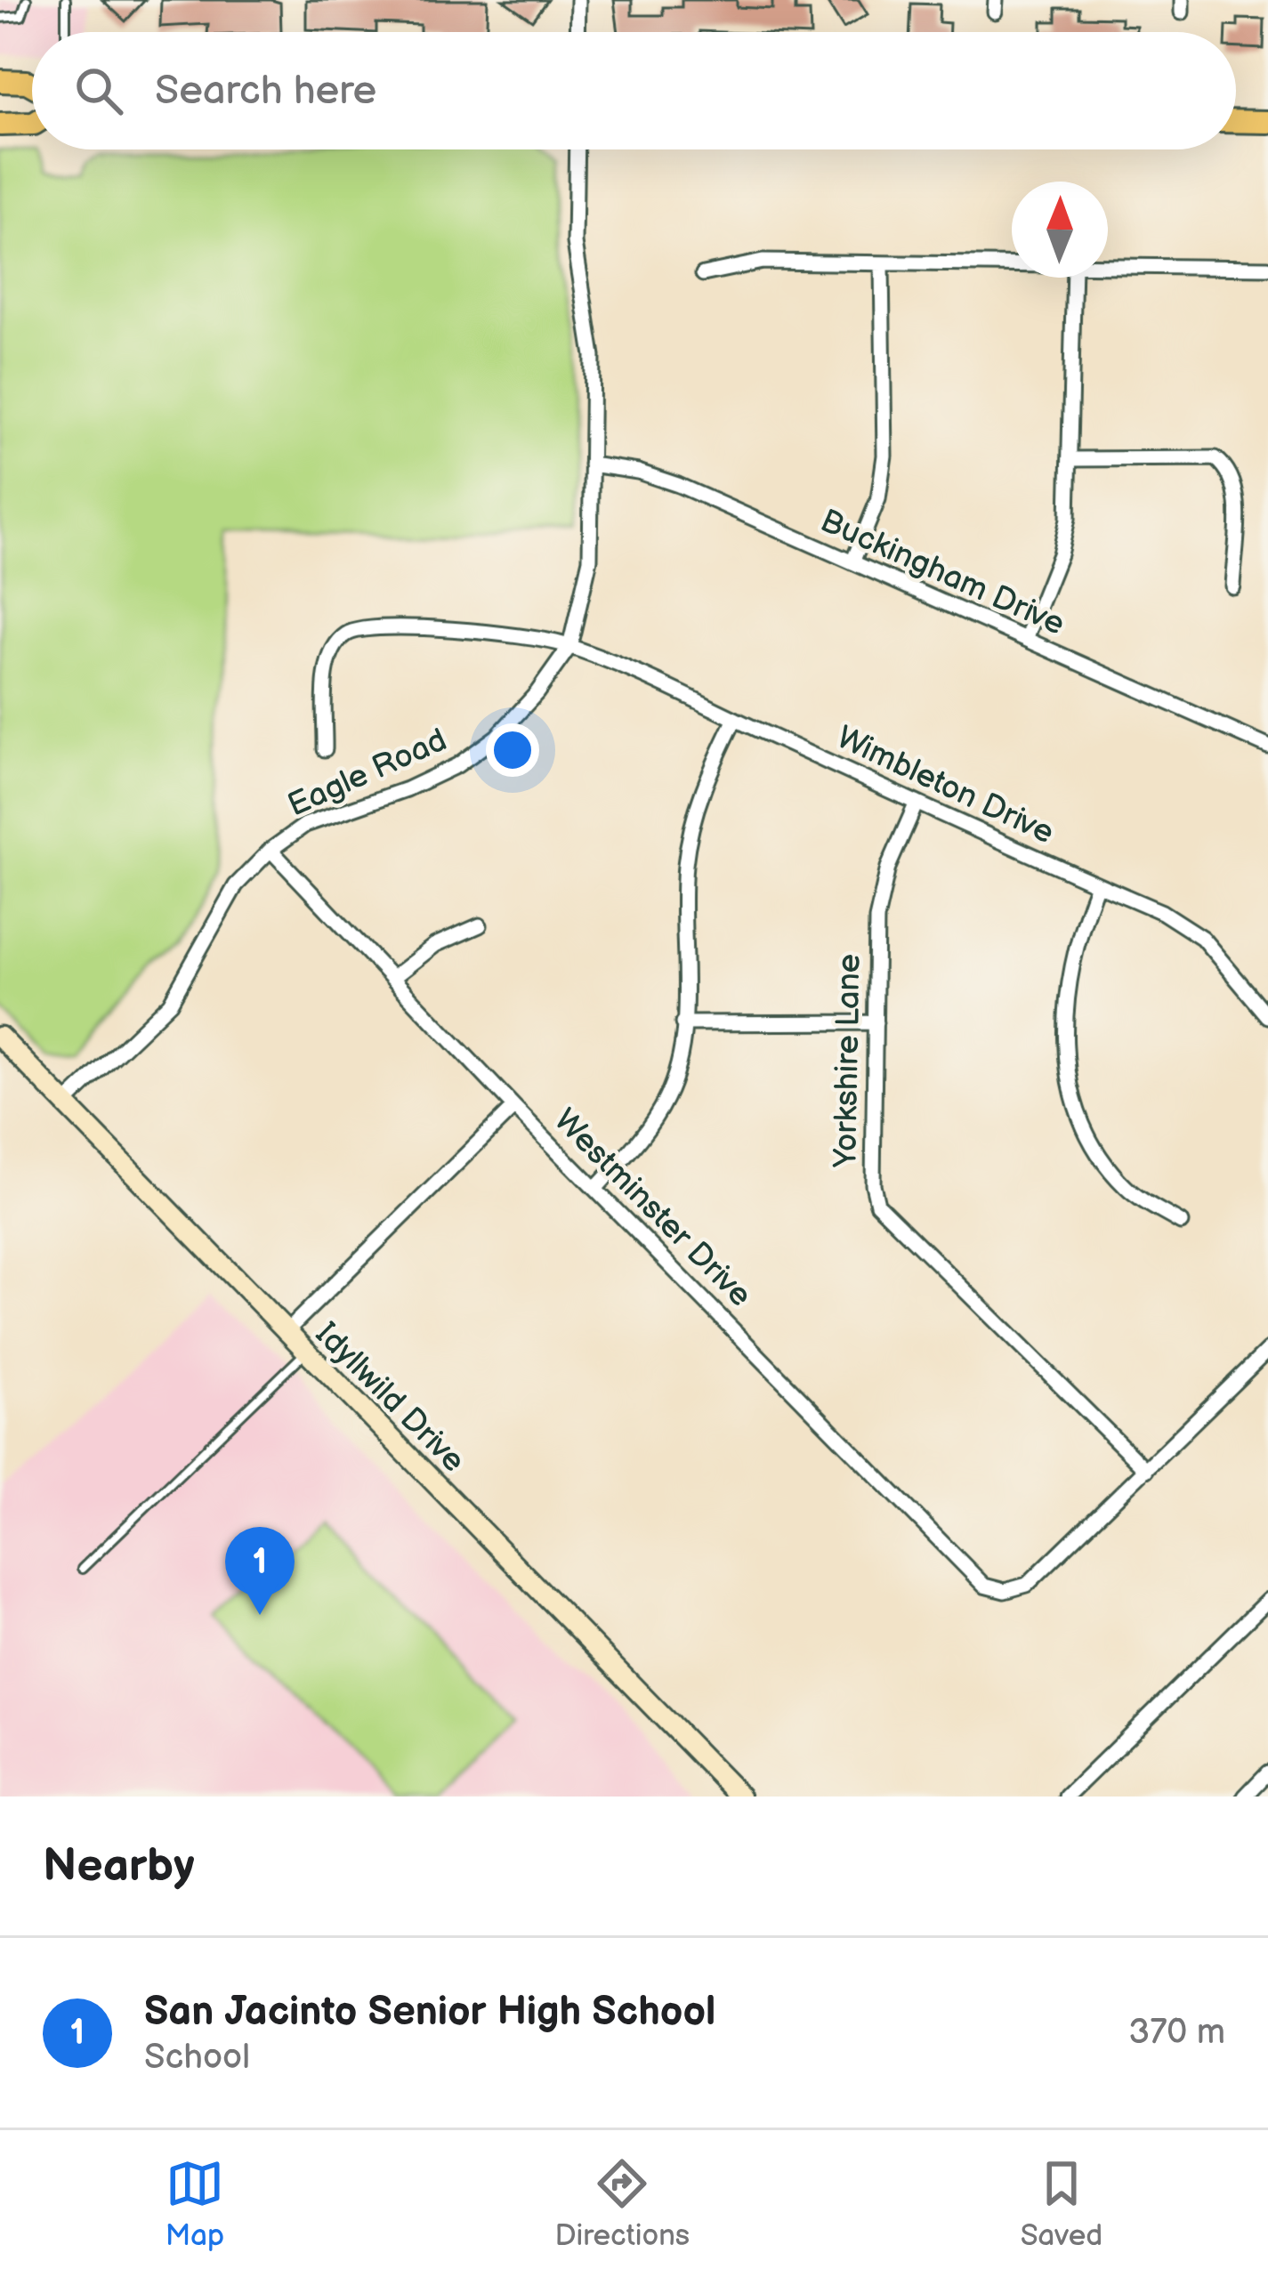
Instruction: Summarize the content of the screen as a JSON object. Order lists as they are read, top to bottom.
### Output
{
  "streets": {
    "street": [
      "Buckingham Drive",
      "Eagle Road",
      "Wimbleton Drive",
      "Yorkshire Lane",
      "Westminster Drive",
      "Idyllwild Drive"
    ]
  },
  "crossings": [
    ["Buckingham Drive", "Eagle Road"],
    ["Eagle Road", "Wimbleton Drive"],
    ["Eagle Road", "Westminster Drive"],
    ["Eagle Road", "Idyllwild Drive"],
    ["Wimbleton Drive", "Yorkshire Lane"],
    ["Yorkshire Lane", "Westminster Drive"]
  ],
  "north": "top",
  "page": {
    "search": "Search here",
    "pins": "1",
    "heading": "Nearby",
    "list": [
      {
        "mark": "1",
        "name": "San Jacinto Senior High School",
        "note": "School",
        "value": "370 m"
      }
    ],
    "nav": ["Map", "Directions", "Saved"]
  }
}
